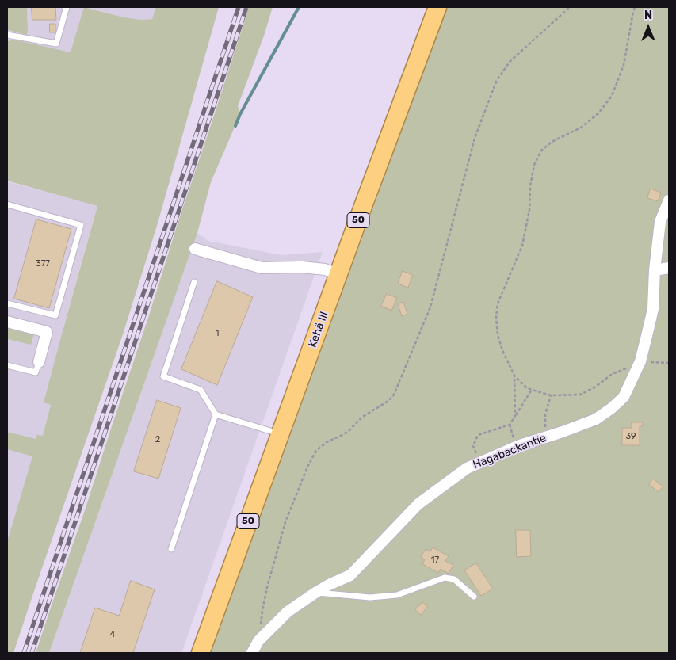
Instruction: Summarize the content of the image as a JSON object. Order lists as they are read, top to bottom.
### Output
{
  "streets": {
    "highway": ["50", "Kehä III"],
    "street": ["Hagabackantie"]
  },
  "house_numbers": [
    "377",
    "1",
    "39",
    "2",
    "17",
    "4"
  ],
  "north": "top"
}
